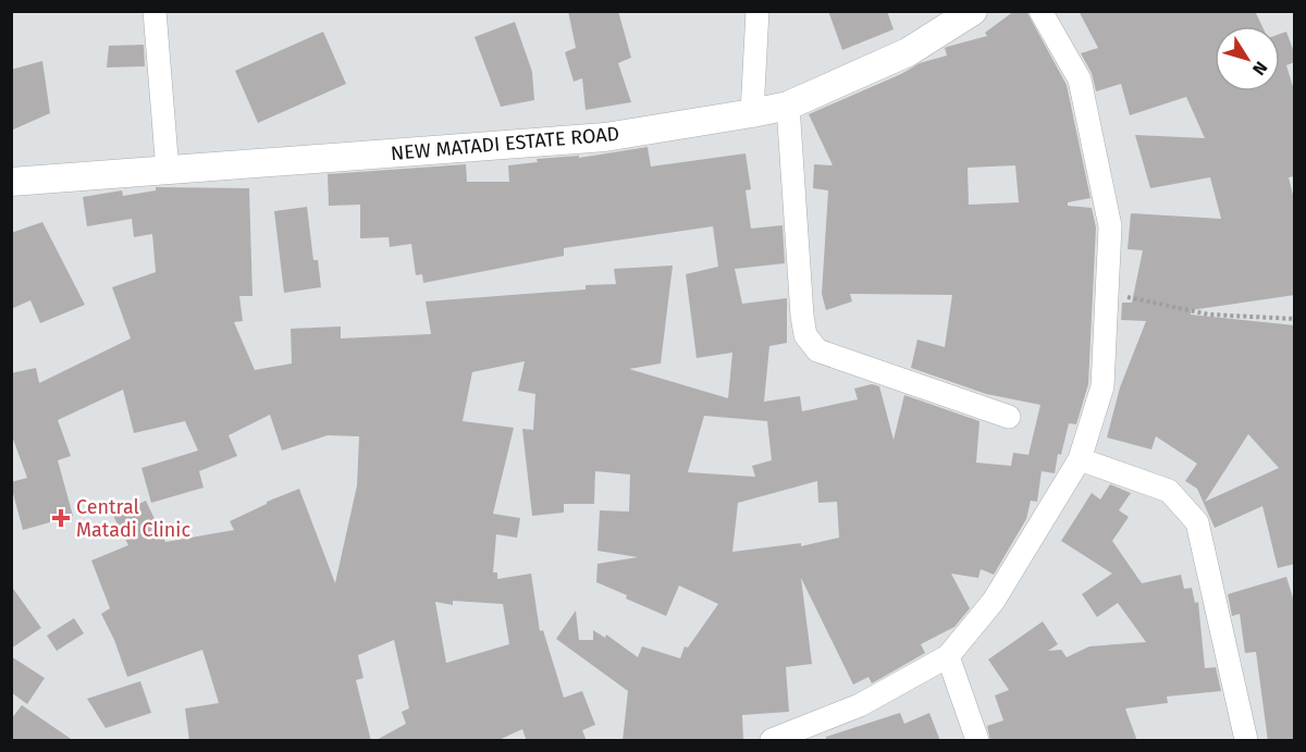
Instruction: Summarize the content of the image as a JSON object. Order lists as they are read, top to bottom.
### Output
{
  "streets": {
    "street": ["NEW MATADI ESTATE ROAD"]
  },
  "places": {
    "health": ["Central Matadi Clinic"]
  },
  "north": "bottom right"
}
